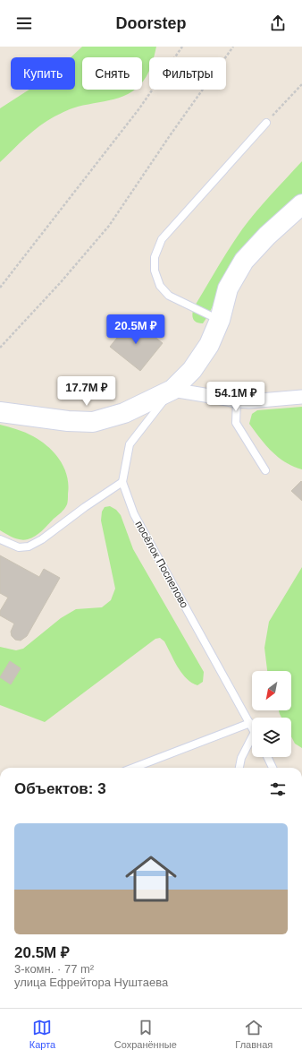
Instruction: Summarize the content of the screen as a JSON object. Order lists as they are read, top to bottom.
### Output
{
  "streets": {
    "lane": ["посёлок Поспелово"]
  },
  "north": "bottom left",
  "page": {
    "header": "Doorstep",
    "chip": ["Купить", "Снять", "Фильтры"],
    "price": ["20.5M ₽", "17.7M ₽", "54.1M ₽"],
    "heading": "Объектов: 3",
    "list": [
      {
        "name": "20.5M ₽",
        "note": "3-комн. · 77 m² · улица Ефрейтора Нуштаева"
      }
    ],
    "tabs": ["Карта", "Сохранённые", "Главная"]
  }
}
